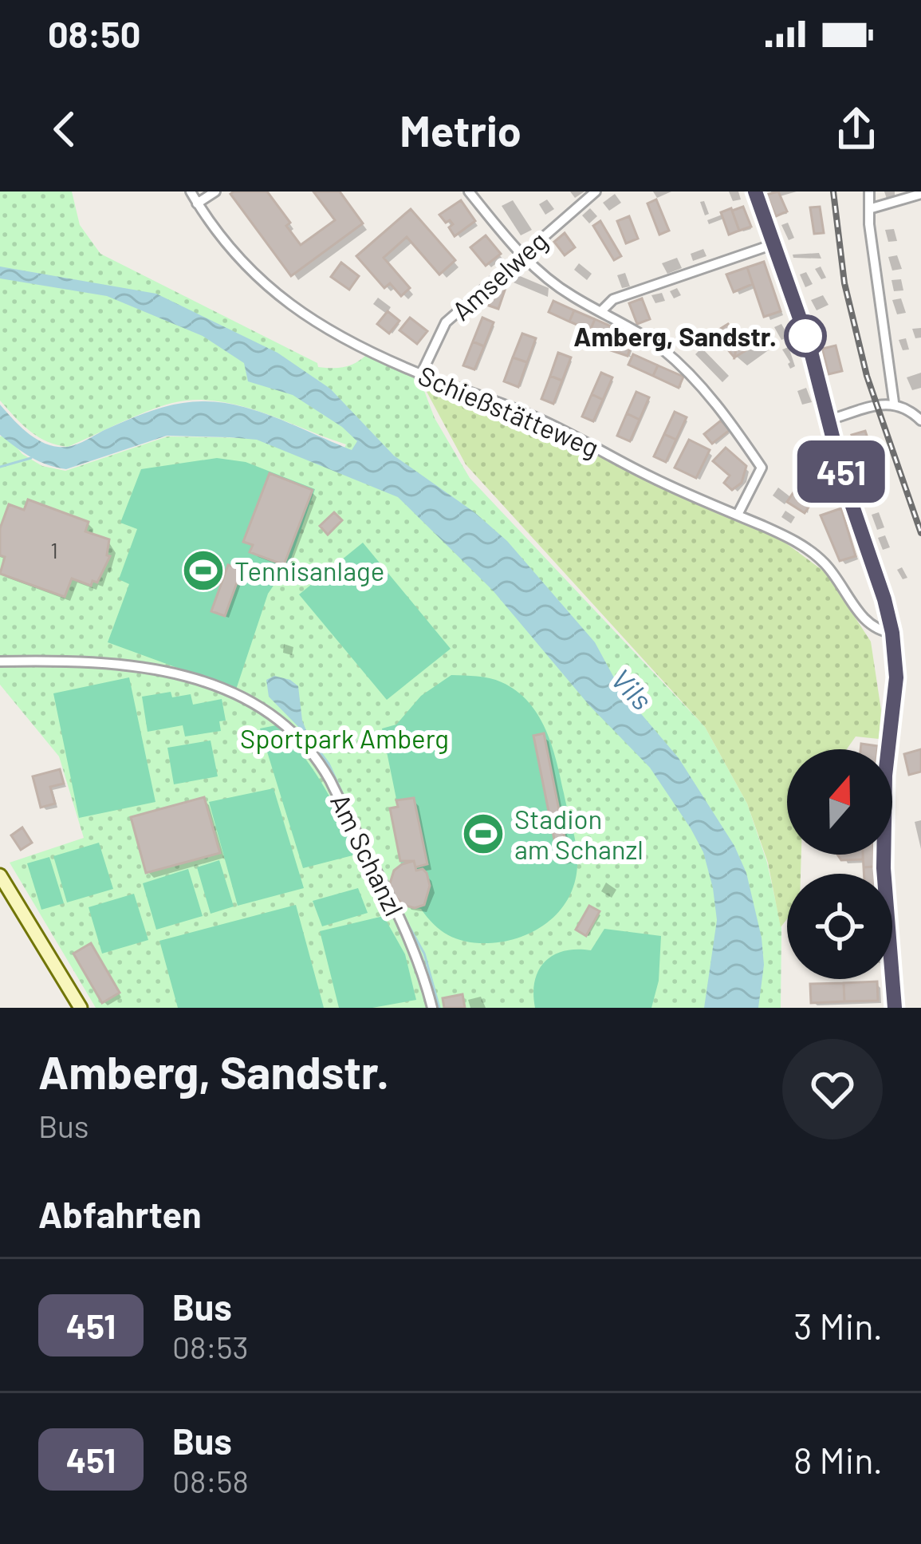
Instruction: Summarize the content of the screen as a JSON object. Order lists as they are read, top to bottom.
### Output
{
  "streets": {
    "street": ["Amselweg", "Schießstätteweg", "Am Schanzl"]
  },
  "crossings": [
    ["Amselweg", "Schießstätteweg"]
  ],
  "water": ["Vils"],
  "parks": ["Sportpark Amberg"],
  "places": {
    "other": ["Amberg, Sandstr."],
    "sports": ["Tennisanlage", "Stadion am Schanzl"]
  },
  "lines": ["bus line 451"],
  "house_numbers": ["1"],
  "north": "top",
  "page": {
    "status": "08:50",
    "header": "Metrio",
    "on_map": "451",
    "heading": [
      ["Amberg, Sandstr.", "Bus"],
      "Abfahrten"
    ],
    "list": [
      {
        "mark": "451",
        "name": "Bus",
        "note": "08:53",
        "value": "3 Min."
      },
      {
        "mark": "451",
        "name": "Bus",
        "note": "08:58",
        "value": "8 Min."
      }
    ]
  }
}
